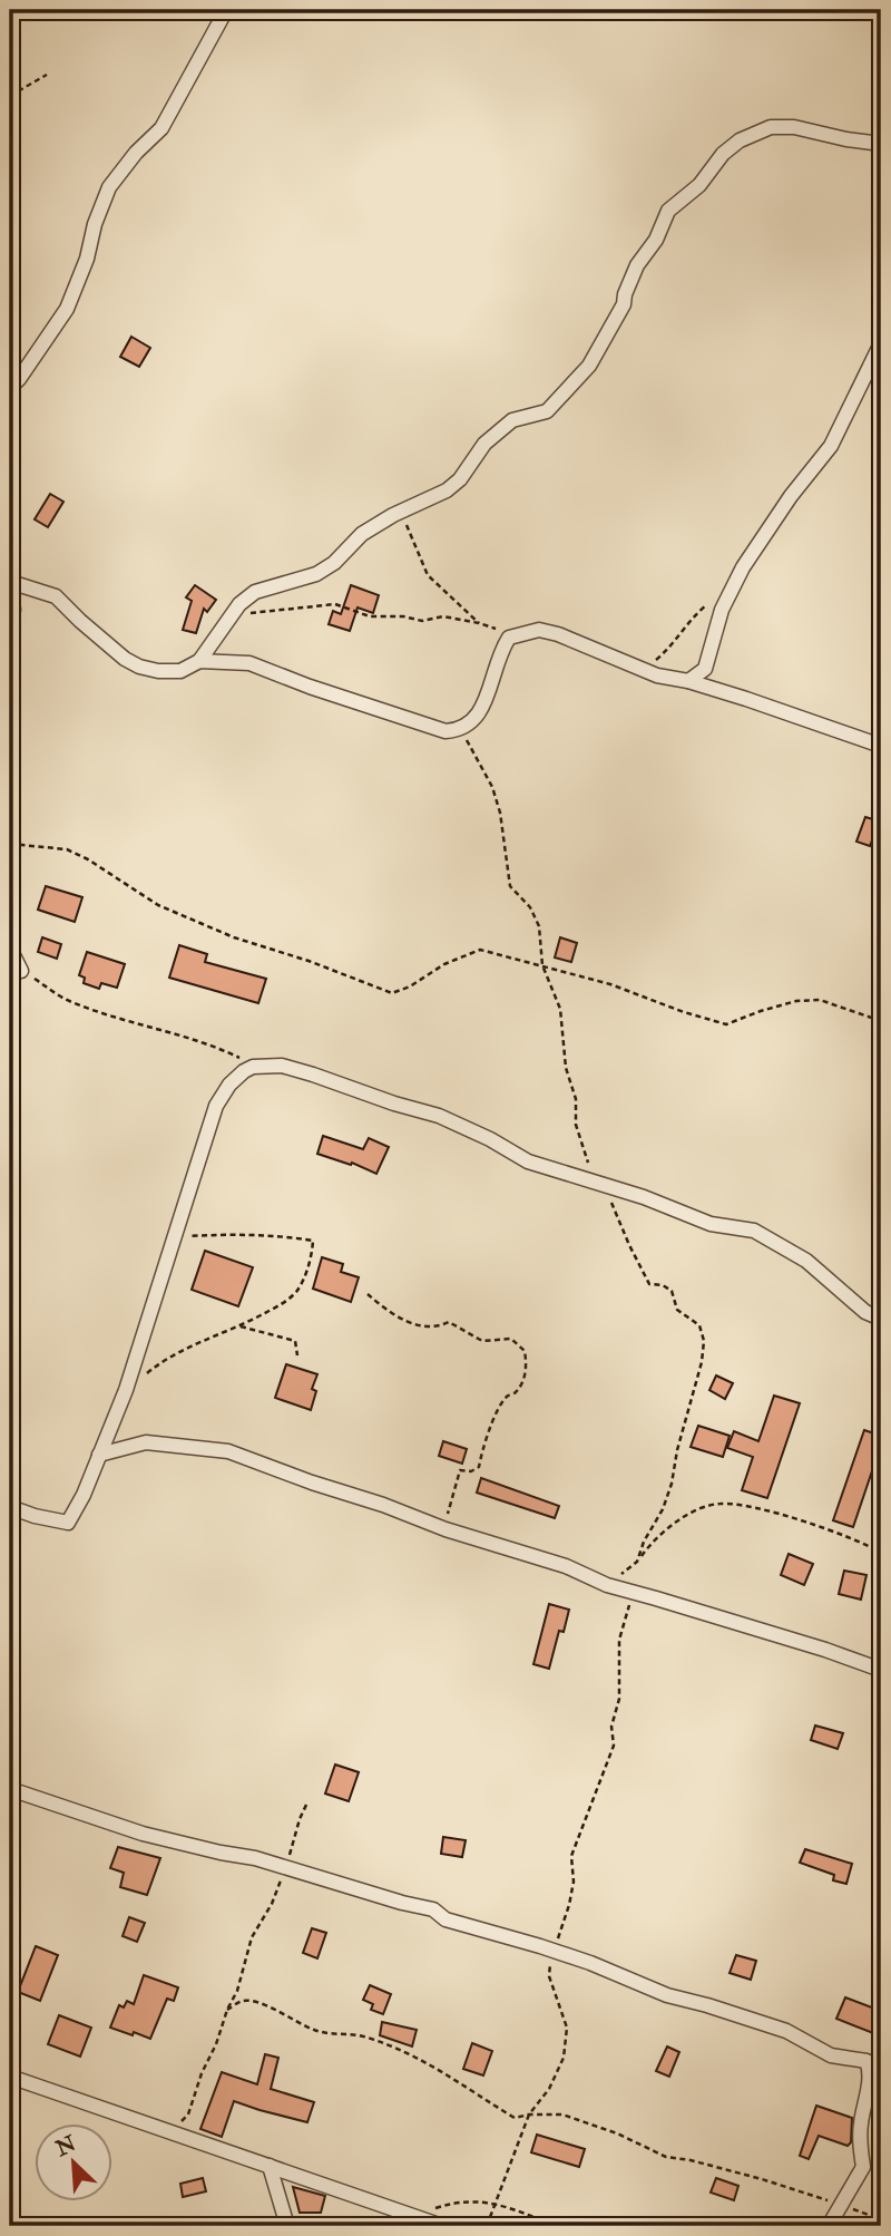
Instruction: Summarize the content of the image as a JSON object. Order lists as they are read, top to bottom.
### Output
{
  "north": "top left"
}
